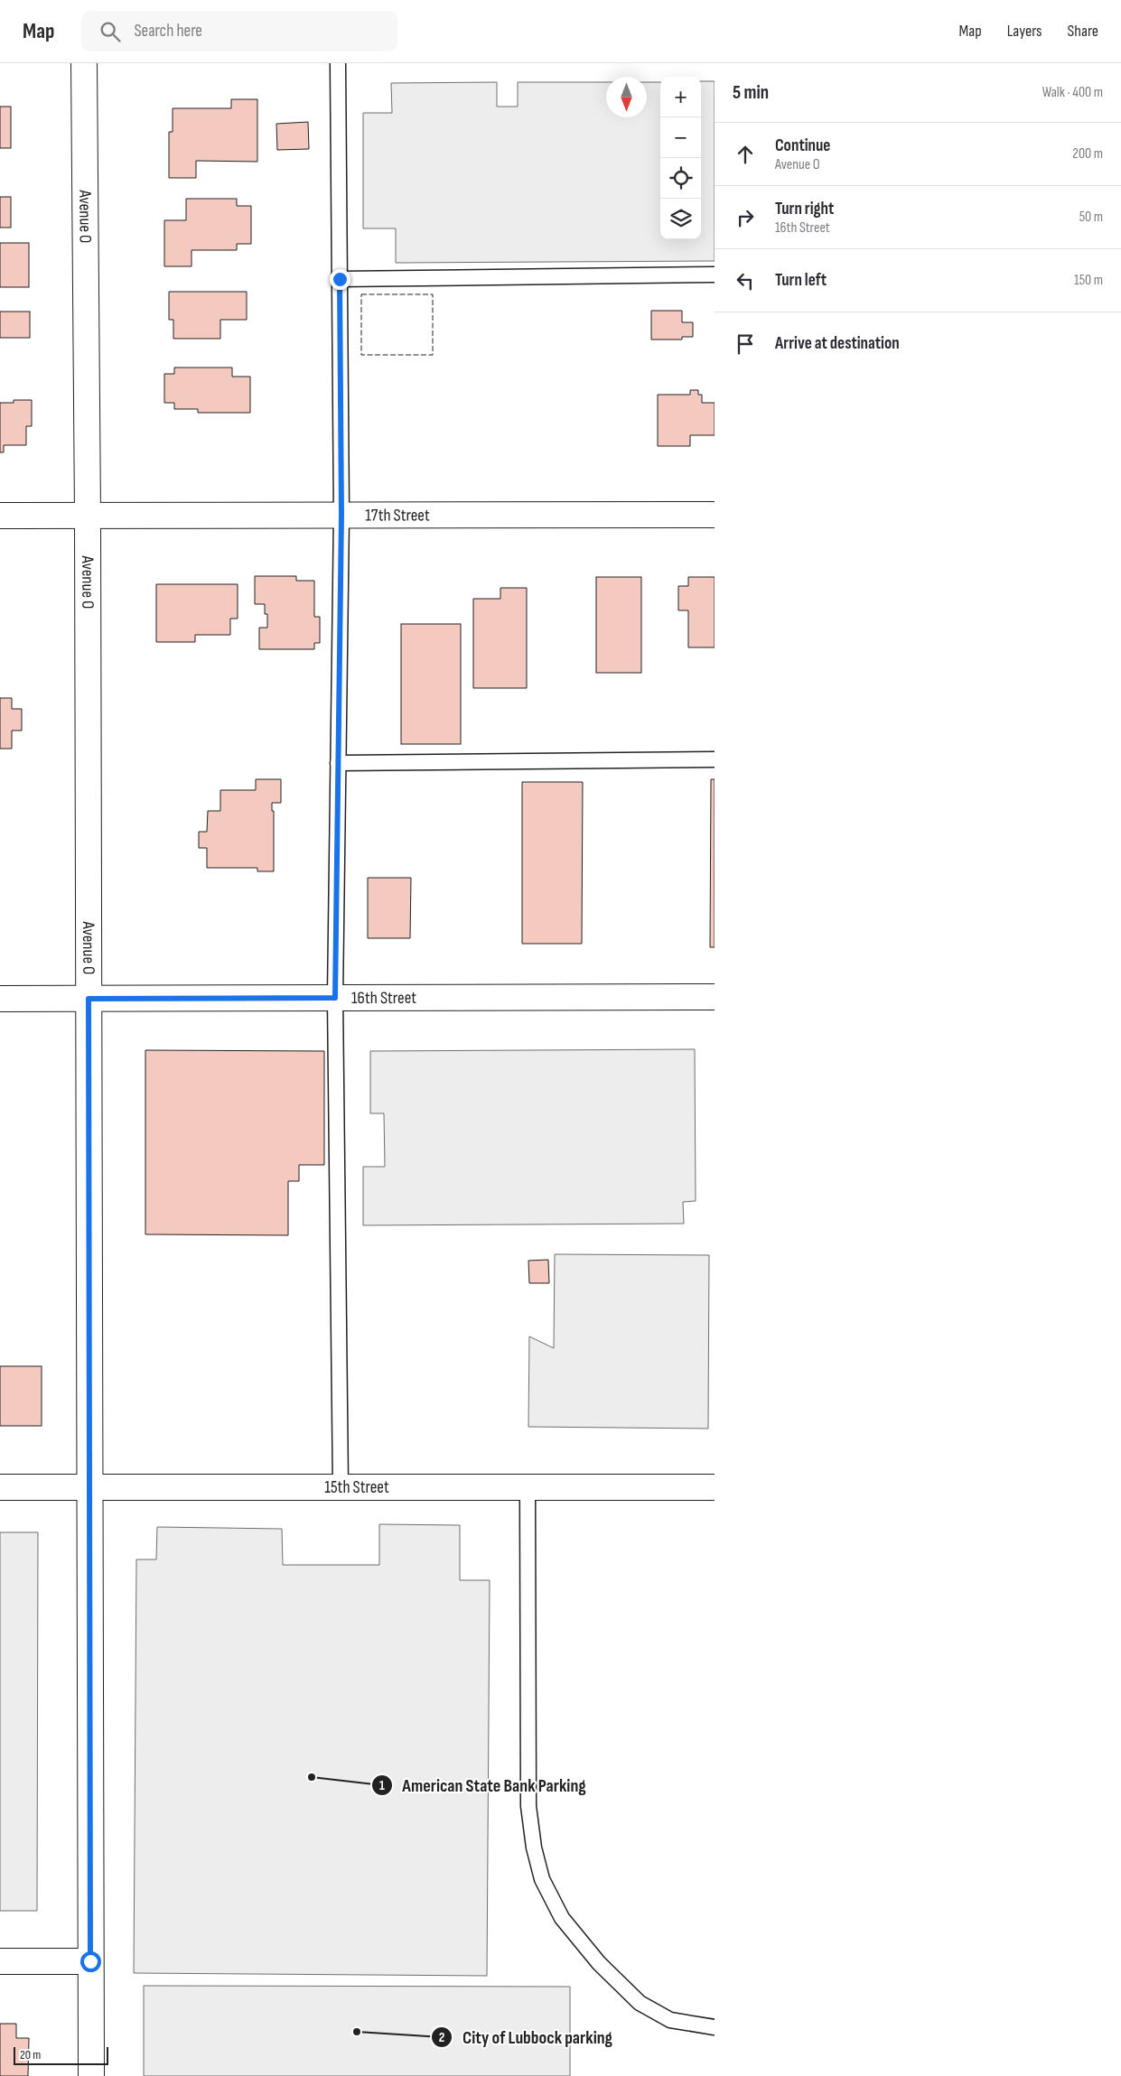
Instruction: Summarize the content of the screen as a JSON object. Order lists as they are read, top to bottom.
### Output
{
  "streets": {
    "street": [
      "Avenue O",
      "17th Street",
      "16th Street",
      "15th Street"
    ]
  },
  "crossings": [
    ["Avenue O", "17th Street"],
    ["Avenue O", "16th Street"],
    ["Avenue O", "15th Street"]
  ],
  "places": ["American State Bank Parking", "City of Lubbock parking"],
  "scale_bar": "20 m",
  "north": "bottom",
  "page": {
    "header": "Map",
    "search": "Search here",
    "nav": ["Map", "Layers", "Share"],
    "heading": ["5 min", "Walk · 400 m"],
    "map_buttons": ["+", "−"],
    "list": [
      ["Continue", "Avenue O", "200 m"],
      ["Turn right", "16th Street", "50 m"],
      ["Turn left", "150 m"],
      "Arrive at destination"
    ],
    "scale": "20 m"
  }
}
